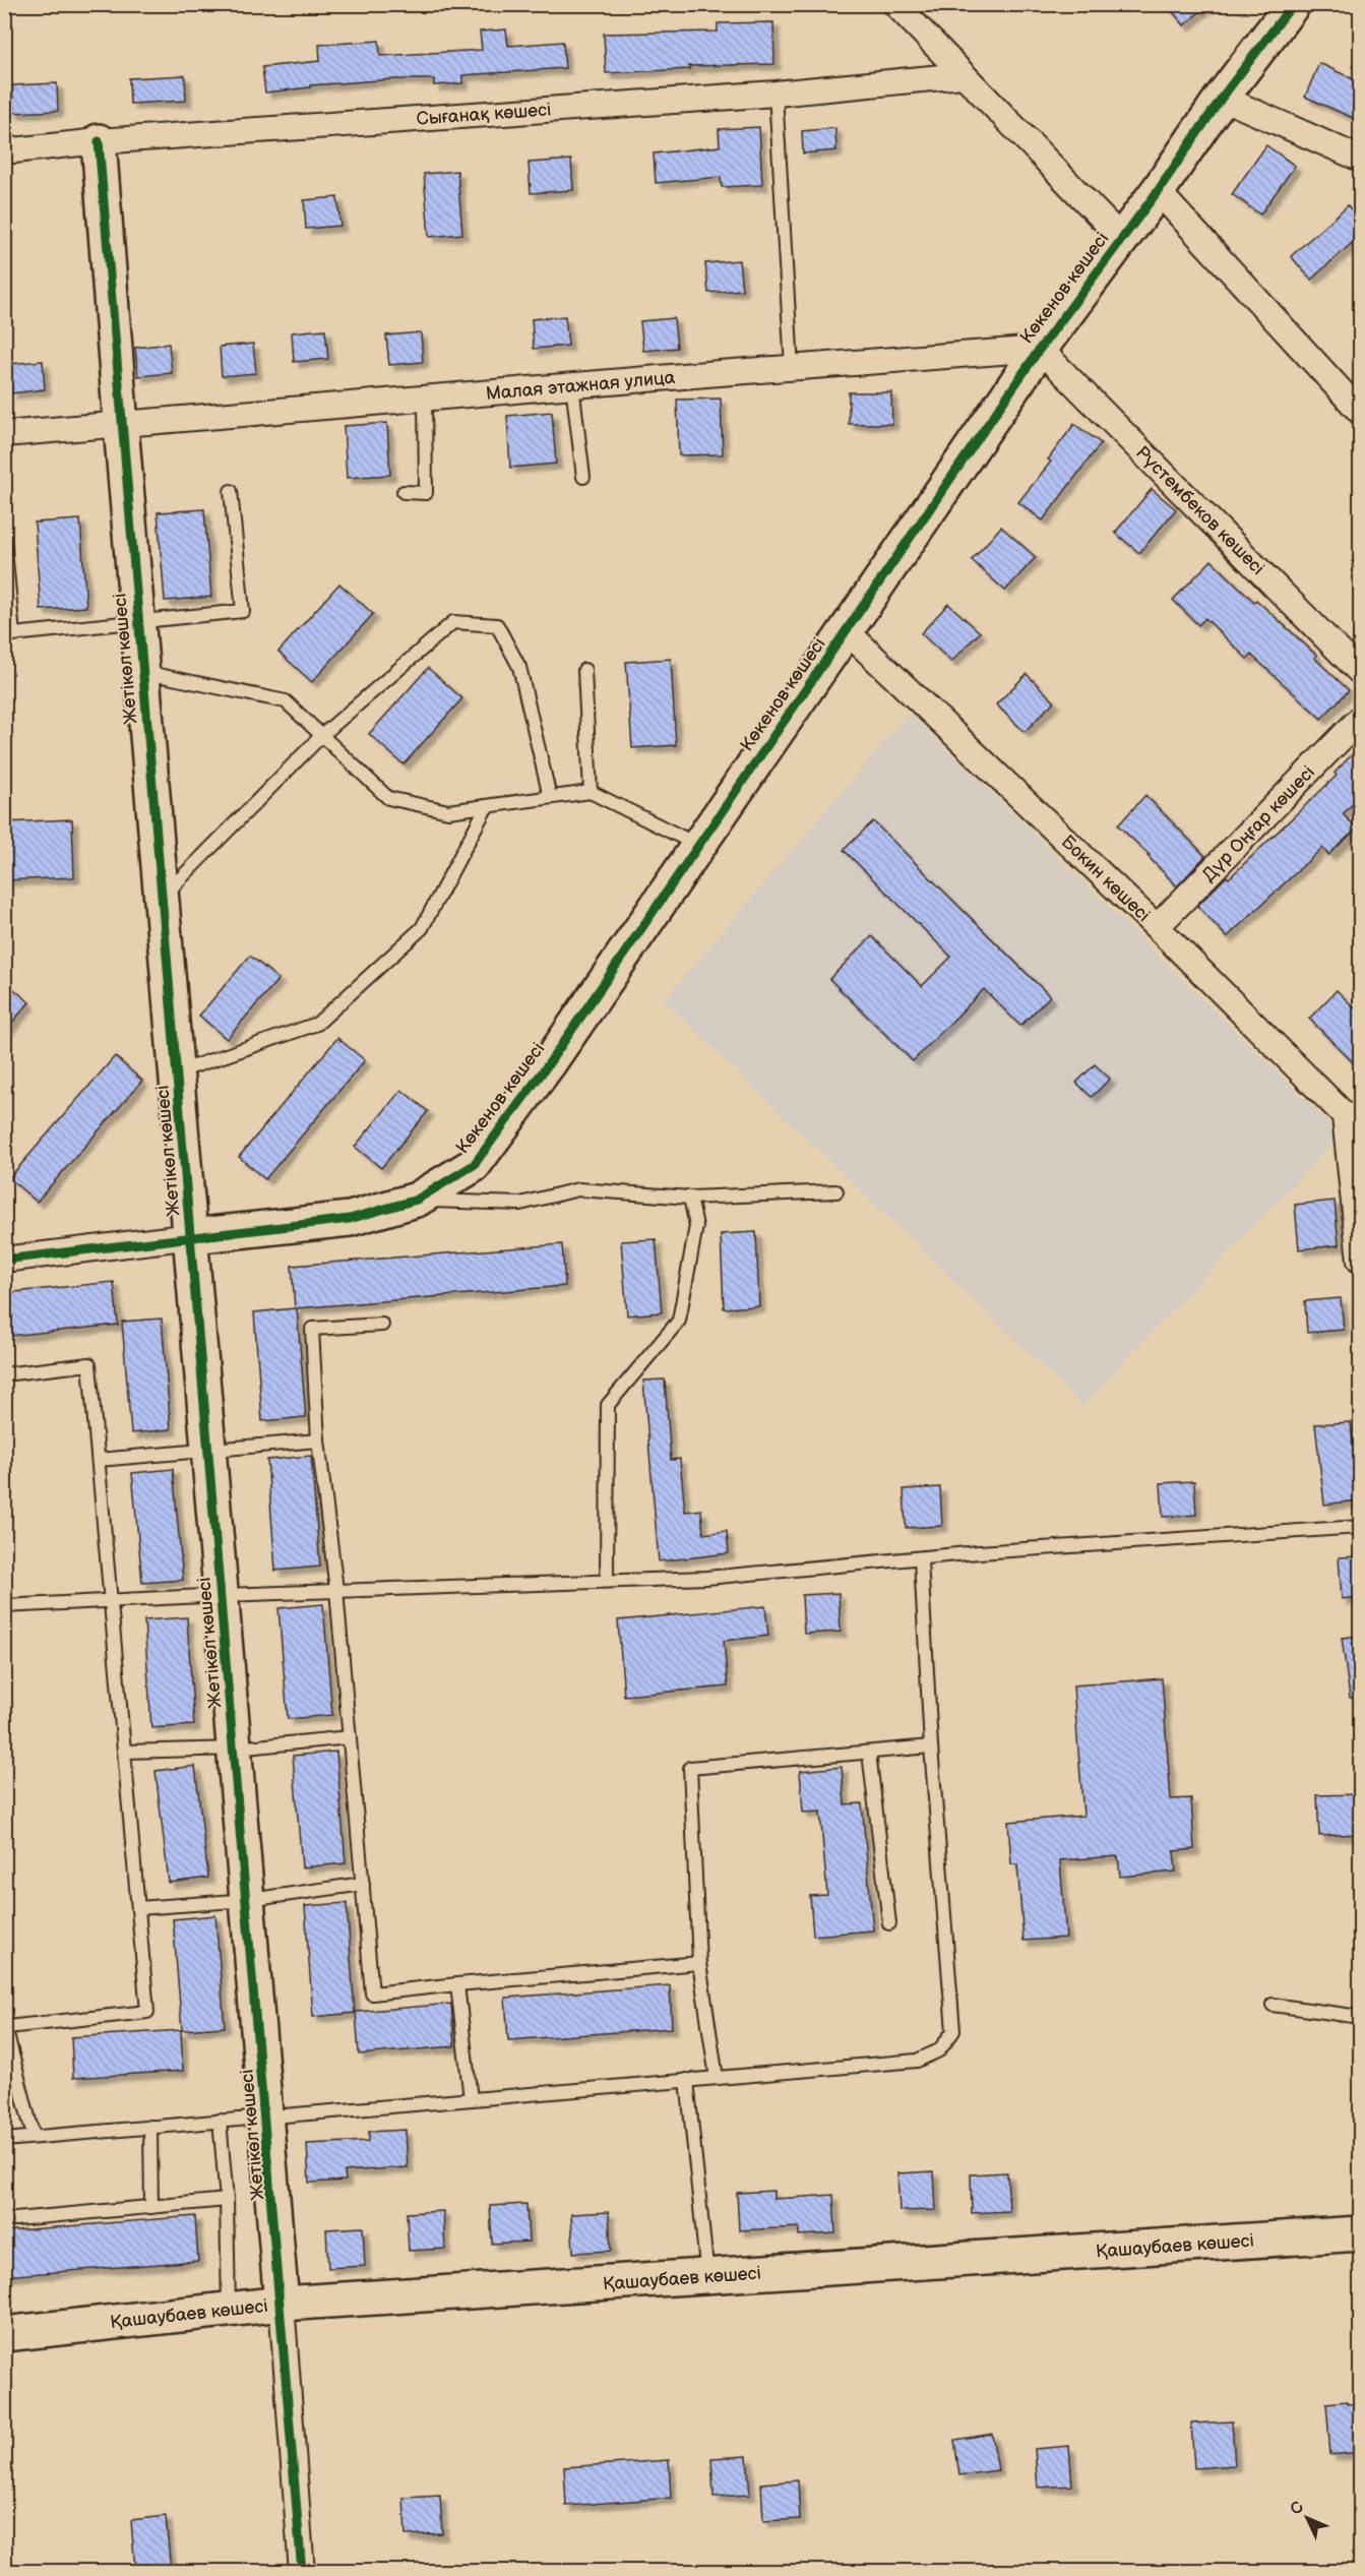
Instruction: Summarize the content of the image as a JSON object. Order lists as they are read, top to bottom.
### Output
{
  "streets": {
    "street": [
      "Сығанақ көшесі",
      "Көкенов көшесі",
      "Малая этажная улица",
      "Рүстембеков көшесі",
      "Жетікөл көшесі",
      "Дүр Оңғар көшесі",
      "Бокин көшесі",
      "Қашаубаев көшесі"
    ]
  },
  "crossings": [
    ["Сығанақ көшесі", "Жетікөл көшесі"],
    ["Көкенов көшесі", "Малая этажная улица"],
    ["Көкенов көшесі", "Рүстембеков көшесі"],
    ["Көкенов көшесі", "Жетікөл көшесі"],
    ["Көкенов көшесі", "Бокин көшесі"],
    ["Малая этажная улица", "Рүстембеков көшесі"],
    ["Малая этажная улица", "Жетікөл көшесі"],
    ["Жетікөл көшесі", "Қашаубаев көшесі"],
    ["Дүр Оңғар көшесі", "Бокин көшесі"]
  ],
  "north": "top left"
}
